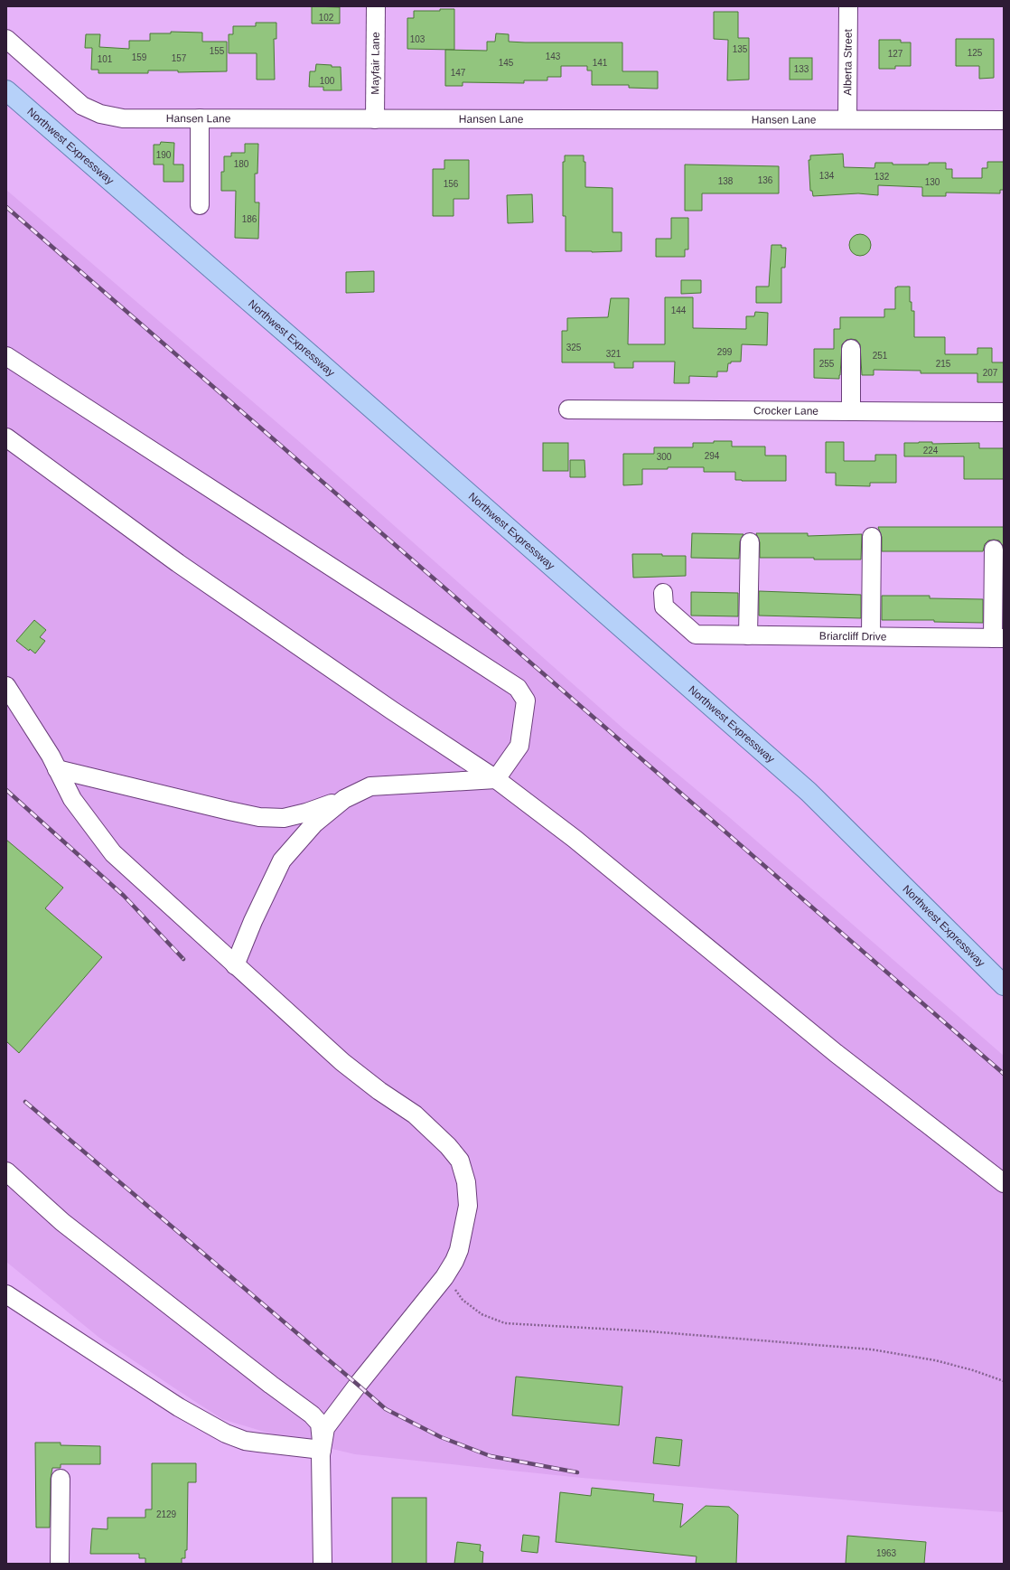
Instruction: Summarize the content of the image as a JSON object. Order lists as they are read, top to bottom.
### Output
{
  "streets": {
    "main road": ["Northwest Expressway"],
    "street": [
      "Alberta Street",
      "Mayfair Lane",
      "Hansen Lane",
      "Crocker Lane",
      "Briarcliff Drive"
    ]
  },
  "crossings": [
    ["Alberta Street", "Hansen Lane"],
    ["Mayfair Lane", "Hansen Lane"]
  ],
  "house_numbers": [
    "102",
    "103",
    "135",
    "155",
    "125",
    "127",
    "143",
    "159",
    "157",
    "101",
    "145",
    "141",
    "133",
    "147",
    "100",
    "190",
    "180",
    "134",
    "132",
    "136",
    "138",
    "130",
    "156",
    "186",
    "144",
    "325",
    "299",
    "321",
    "251",
    "255",
    "215",
    "207",
    "224",
    "294",
    "300",
    "2129",
    "1963"
  ]
}
